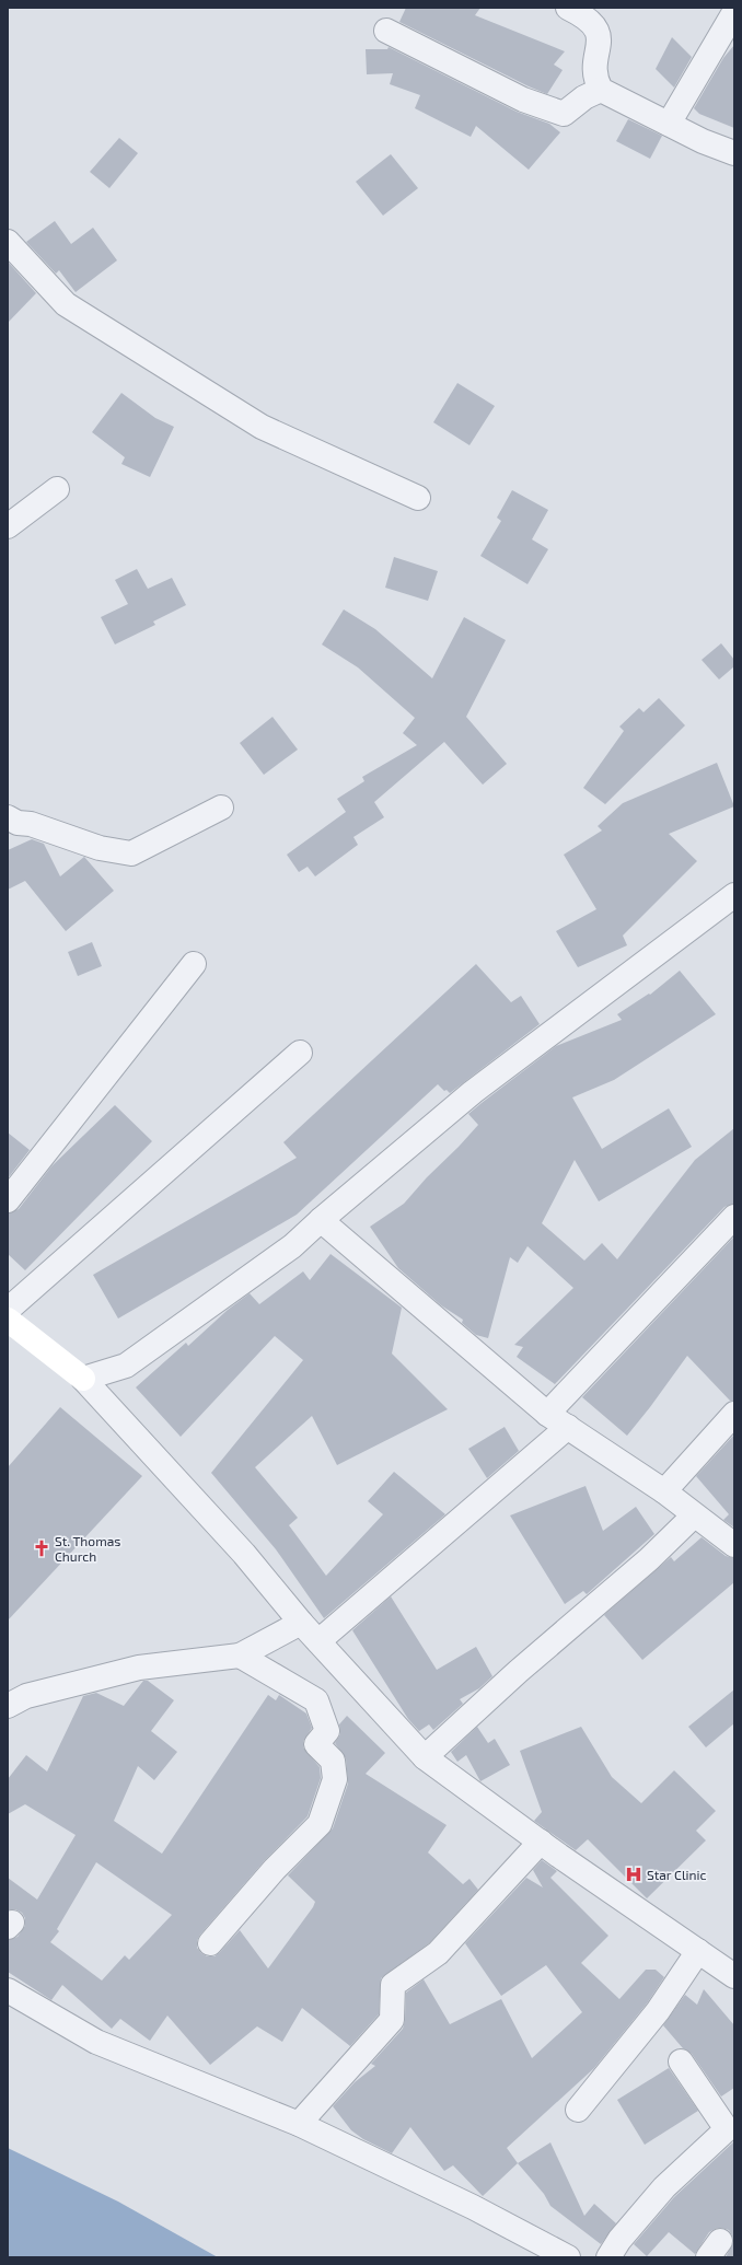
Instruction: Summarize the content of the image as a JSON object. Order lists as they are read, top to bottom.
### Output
{
  "places": {
    "church": ["St. Thomas Church"],
    "hospital": ["Star Clinic"]
  }
}
